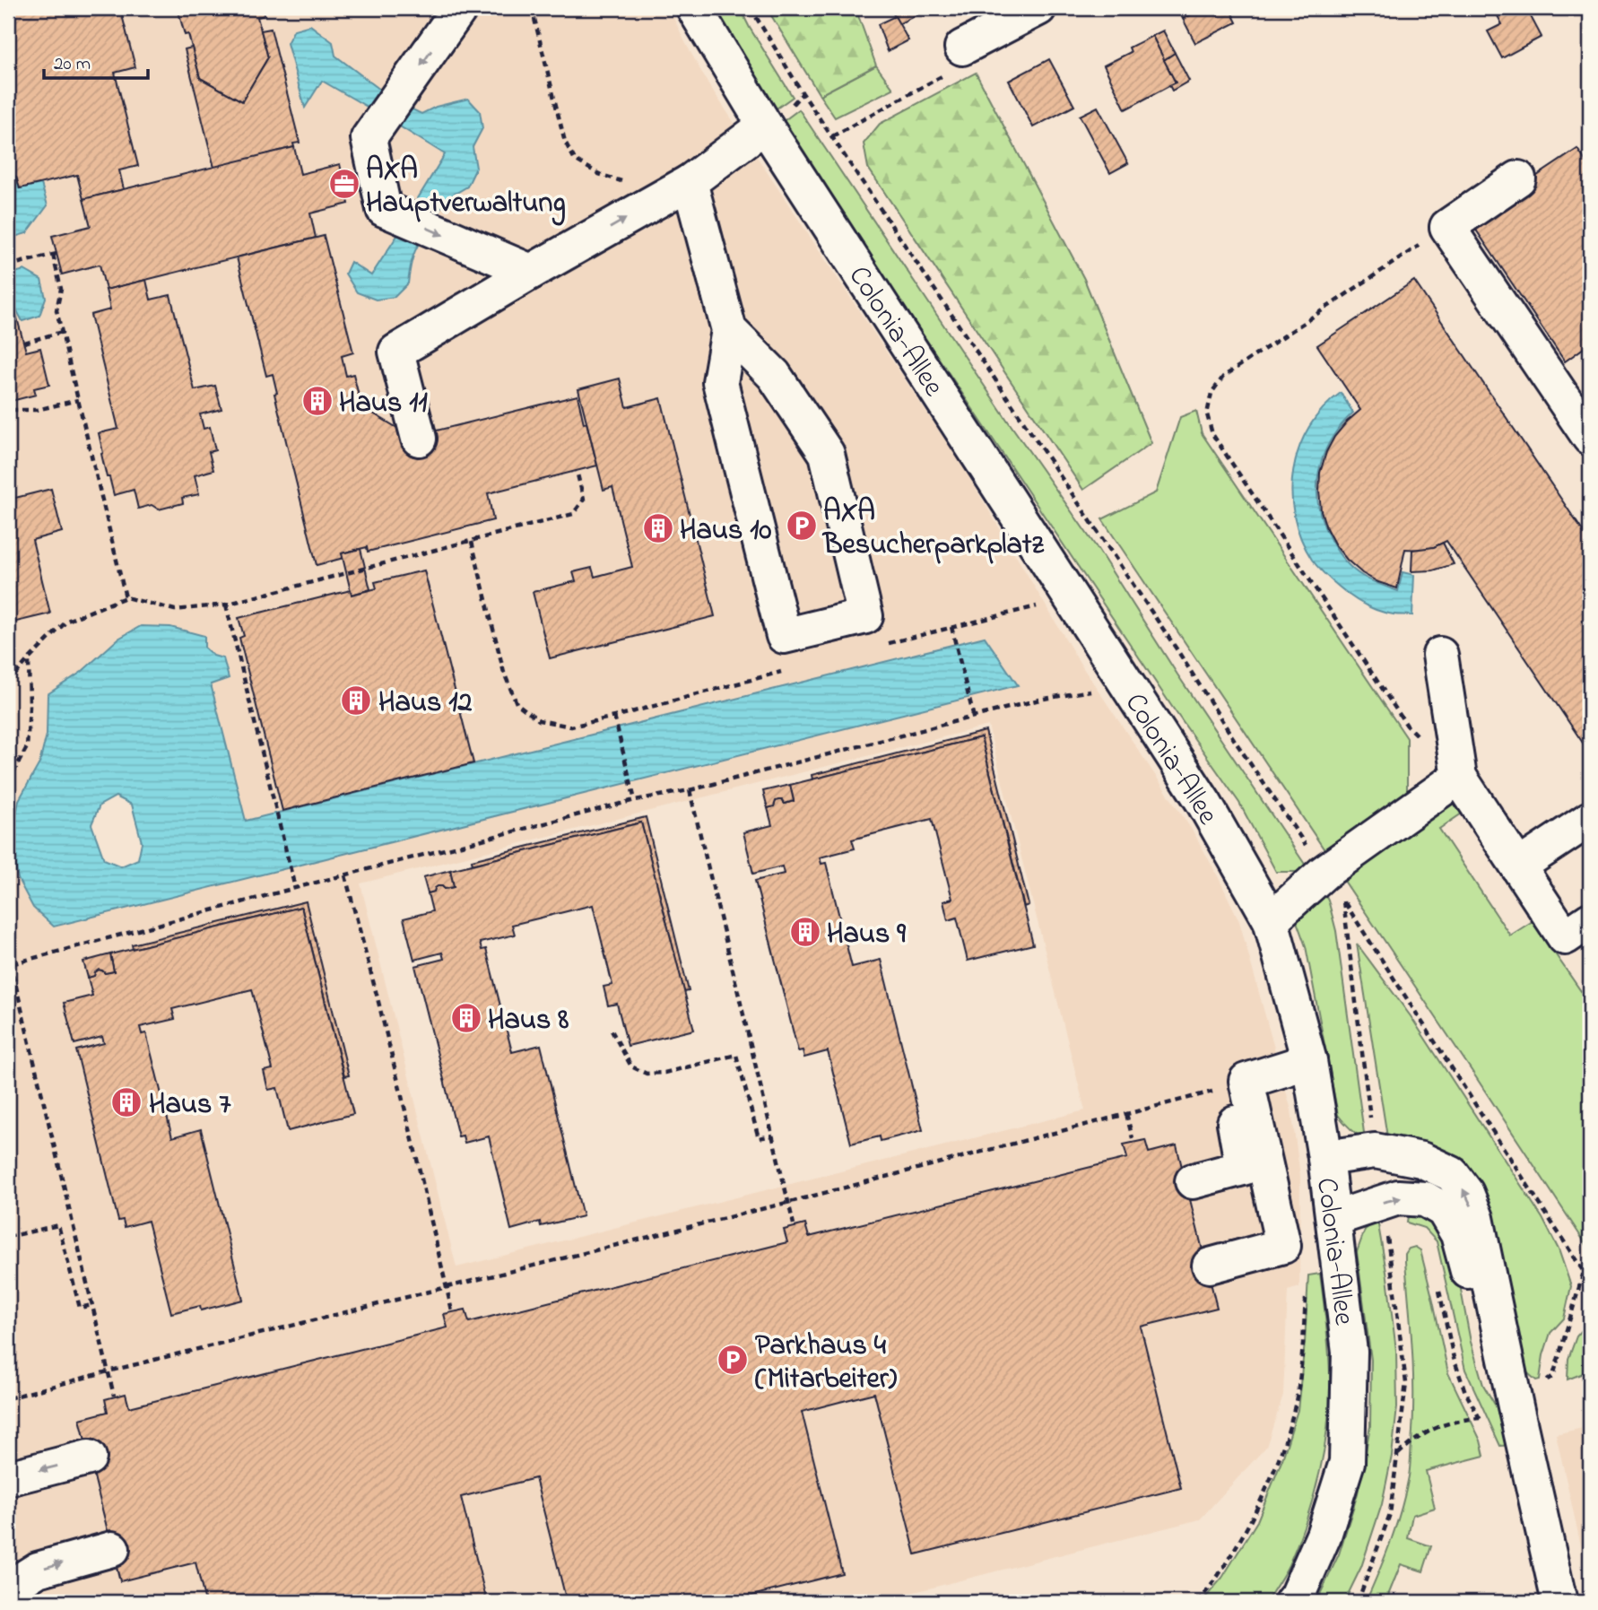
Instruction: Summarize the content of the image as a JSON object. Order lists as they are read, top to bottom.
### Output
{
  "streets": {
    "main road": ["Colonia-Allee"]
  },
  "places": {
    "office": ["AXA Hauptverwaltung"],
    "building": [
      "Haus 11",
      "Haus 10",
      "Haus 12",
      "Haus 9",
      "Haus 8",
      "Haus 7"
    ],
    "parking": ["AXA Besucherparkplatz", "Parkhaus 4 (Mitarbeiter)"]
  },
  "scale_bar": "20 m"
}
